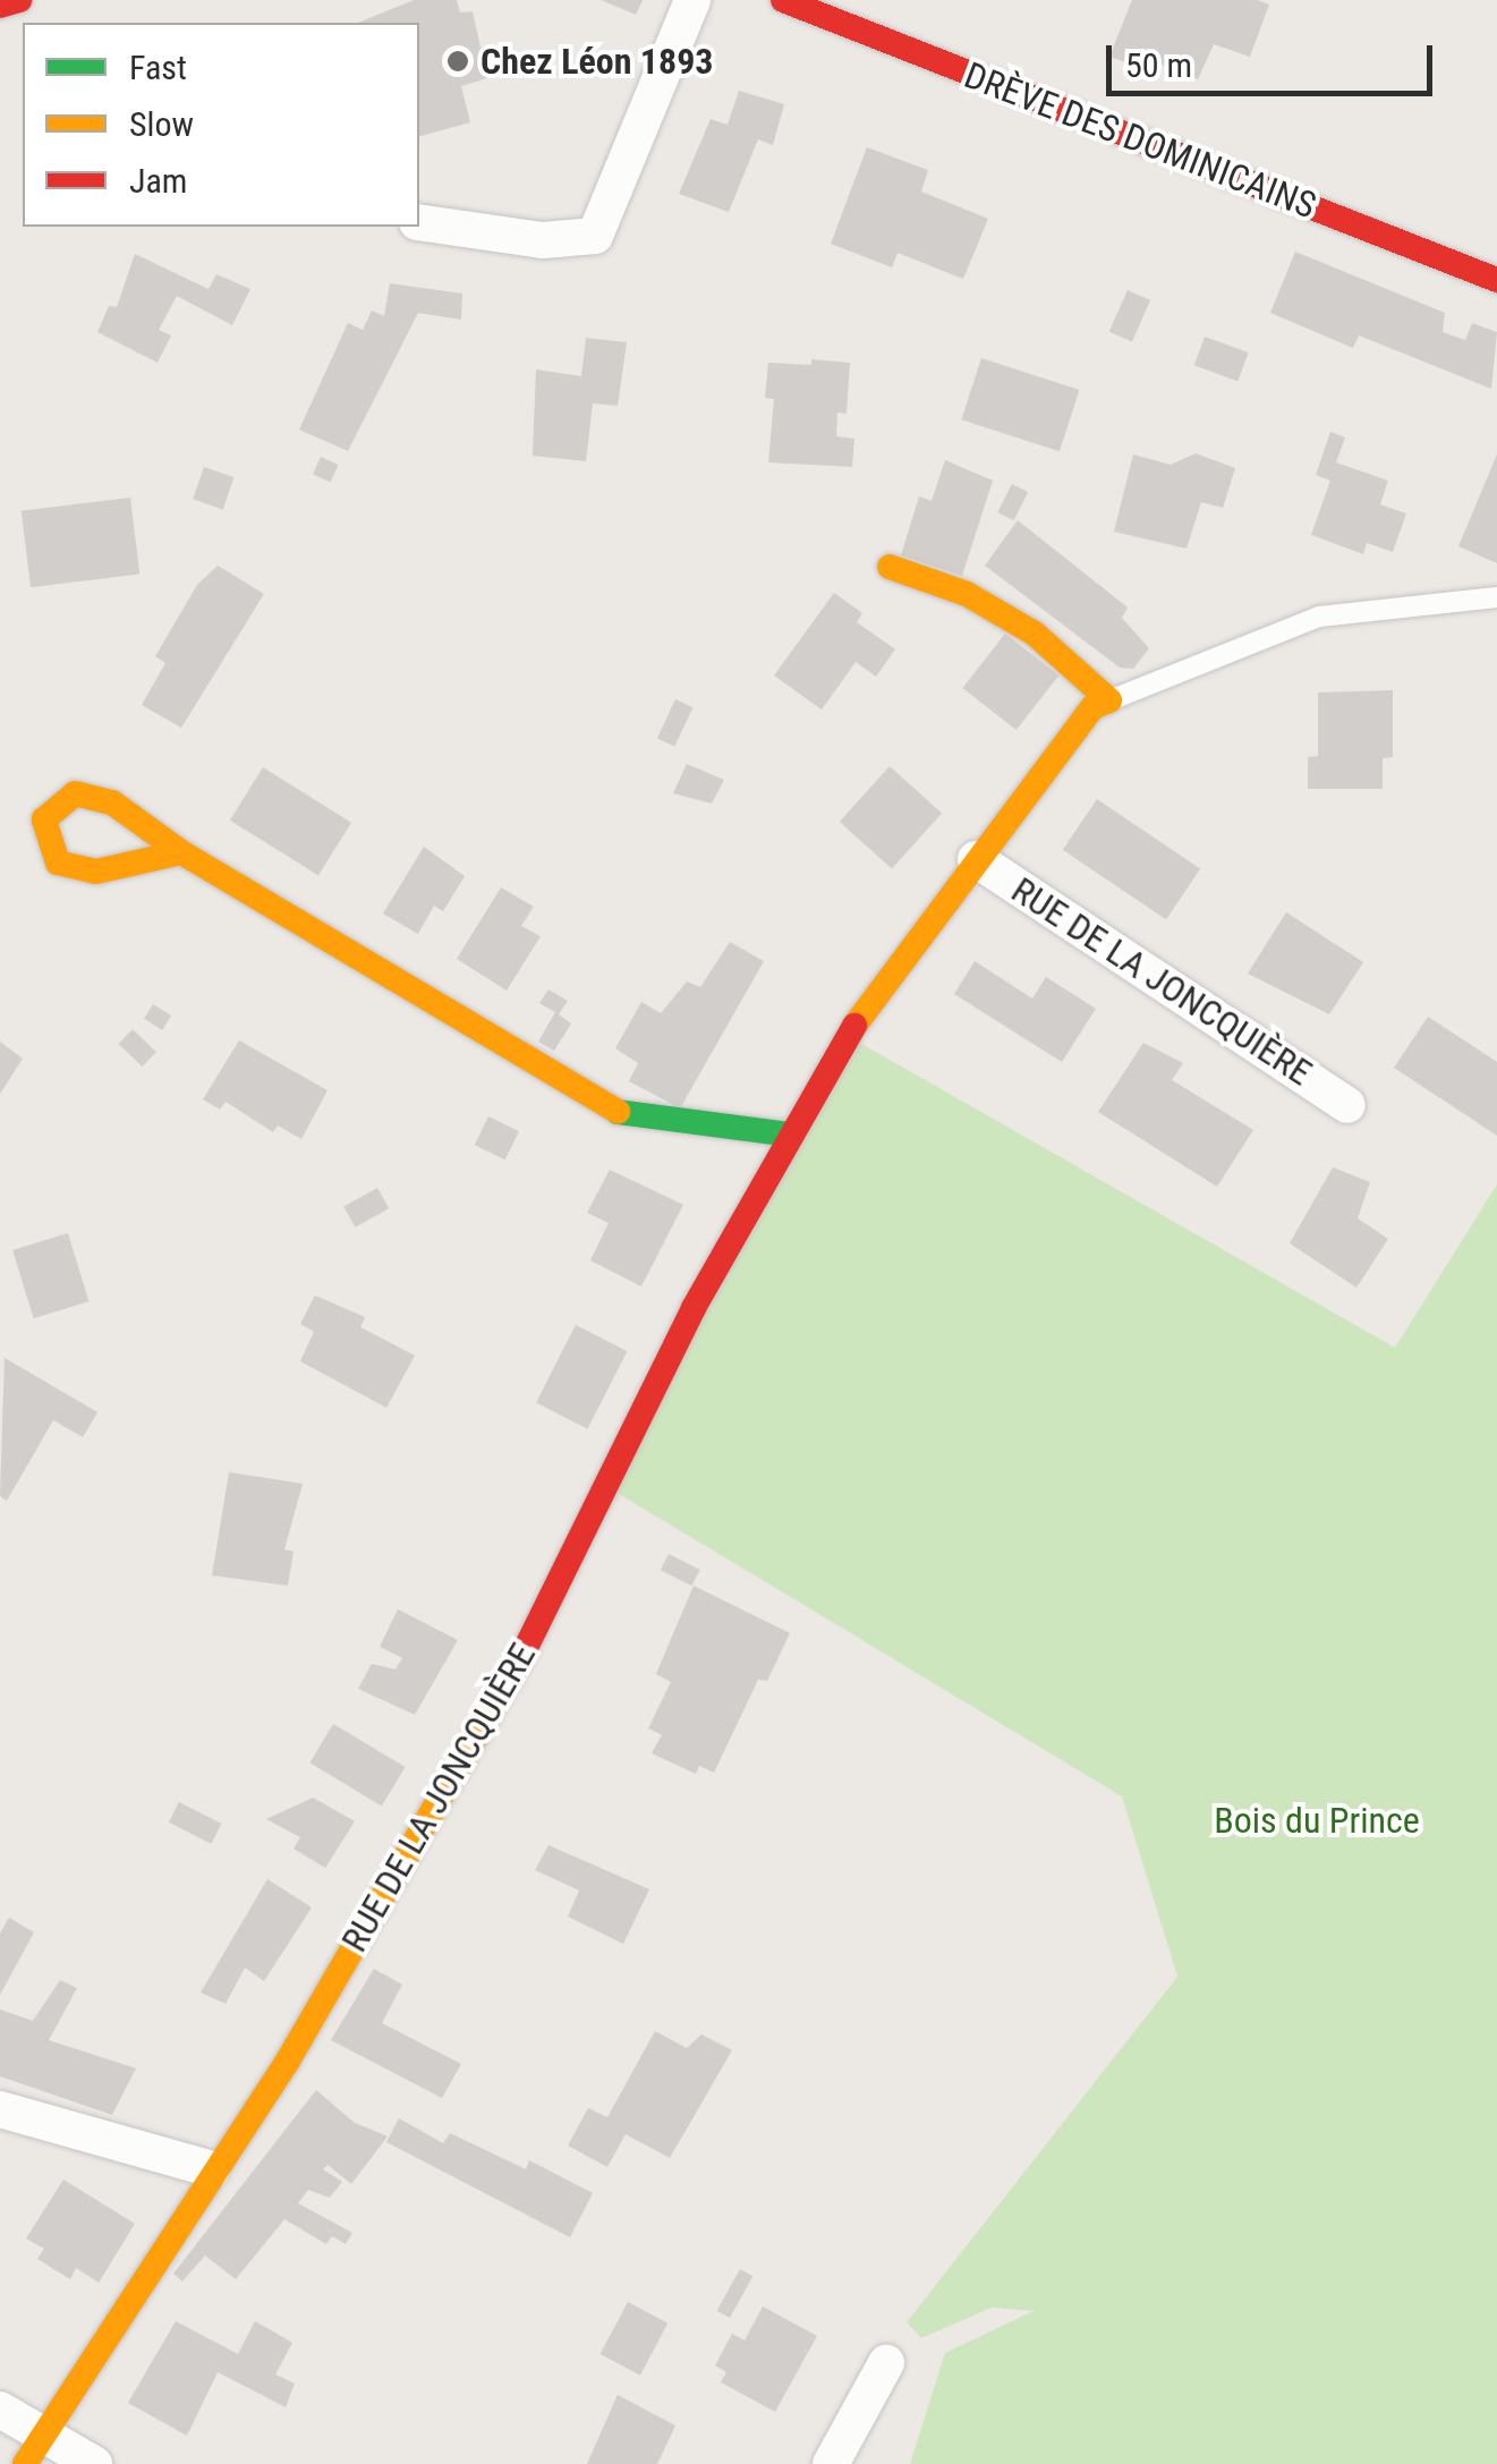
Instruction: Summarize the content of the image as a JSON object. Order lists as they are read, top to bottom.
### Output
{
  "streets": {
    "street": ["DRÈVE DES DOMINICAINS", "RUE DE LA JONCQUIÈRE"]
  },
  "parks": ["Bois du Prince"],
  "places": ["Chez Léon 1893"],
  "legend": ["Fast", "Slow", "Jam"],
  "scale_bar": "50 m"
}
